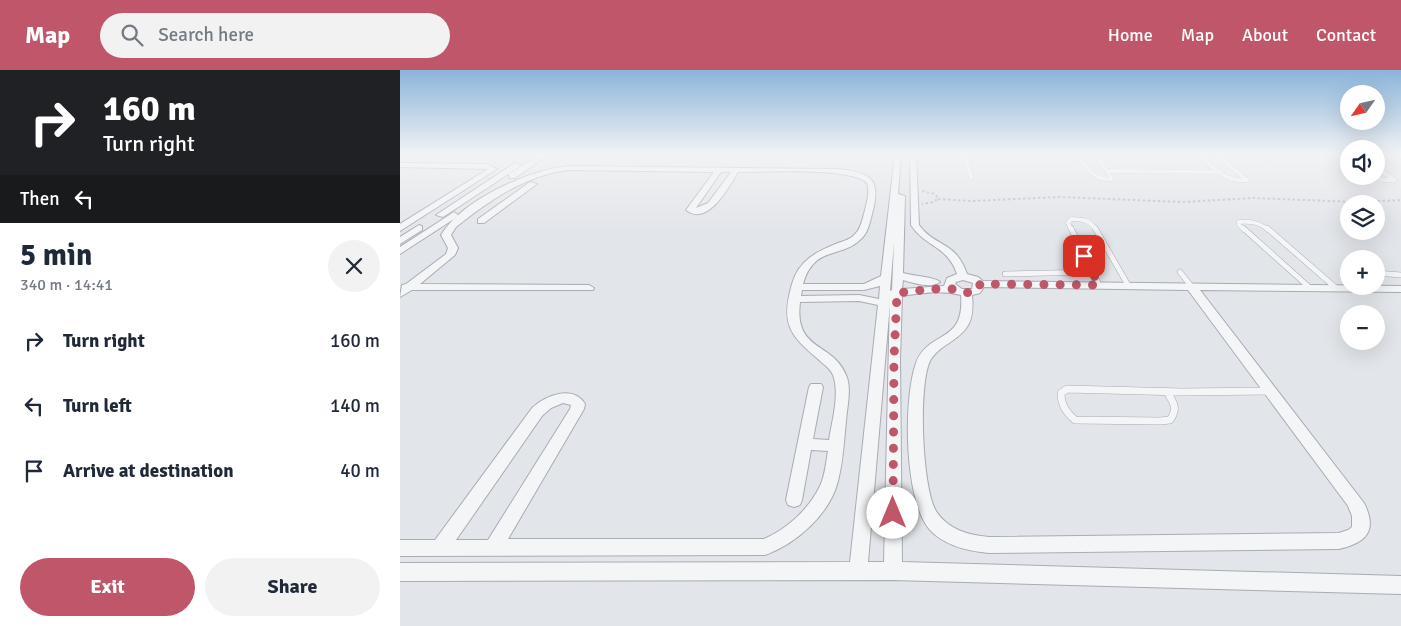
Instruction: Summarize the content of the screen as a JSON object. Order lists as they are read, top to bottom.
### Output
{
  "north": "bottom left",
  "page": {
    "header": "Map",
    "search": "Search here",
    "nav": [
      "Home",
      "Map",
      "About",
      "Contact"
    ],
    "turn": ["160 m", "Turn right"],
    "map_buttons": ["+", "−"],
    "then": "Then",
    "heading": ["5 min", "340 m · 14:41"],
    "list": [
      {
        "name": "Turn right",
        "value": "160 m"
      },
      {
        "name": "Turn left",
        "value": "140 m"
      },
      {
        "name": "Arrive at destination",
        "value": "40 m"
      }
    ],
    "buttons": ["Exit", "Share"]
  }
}
